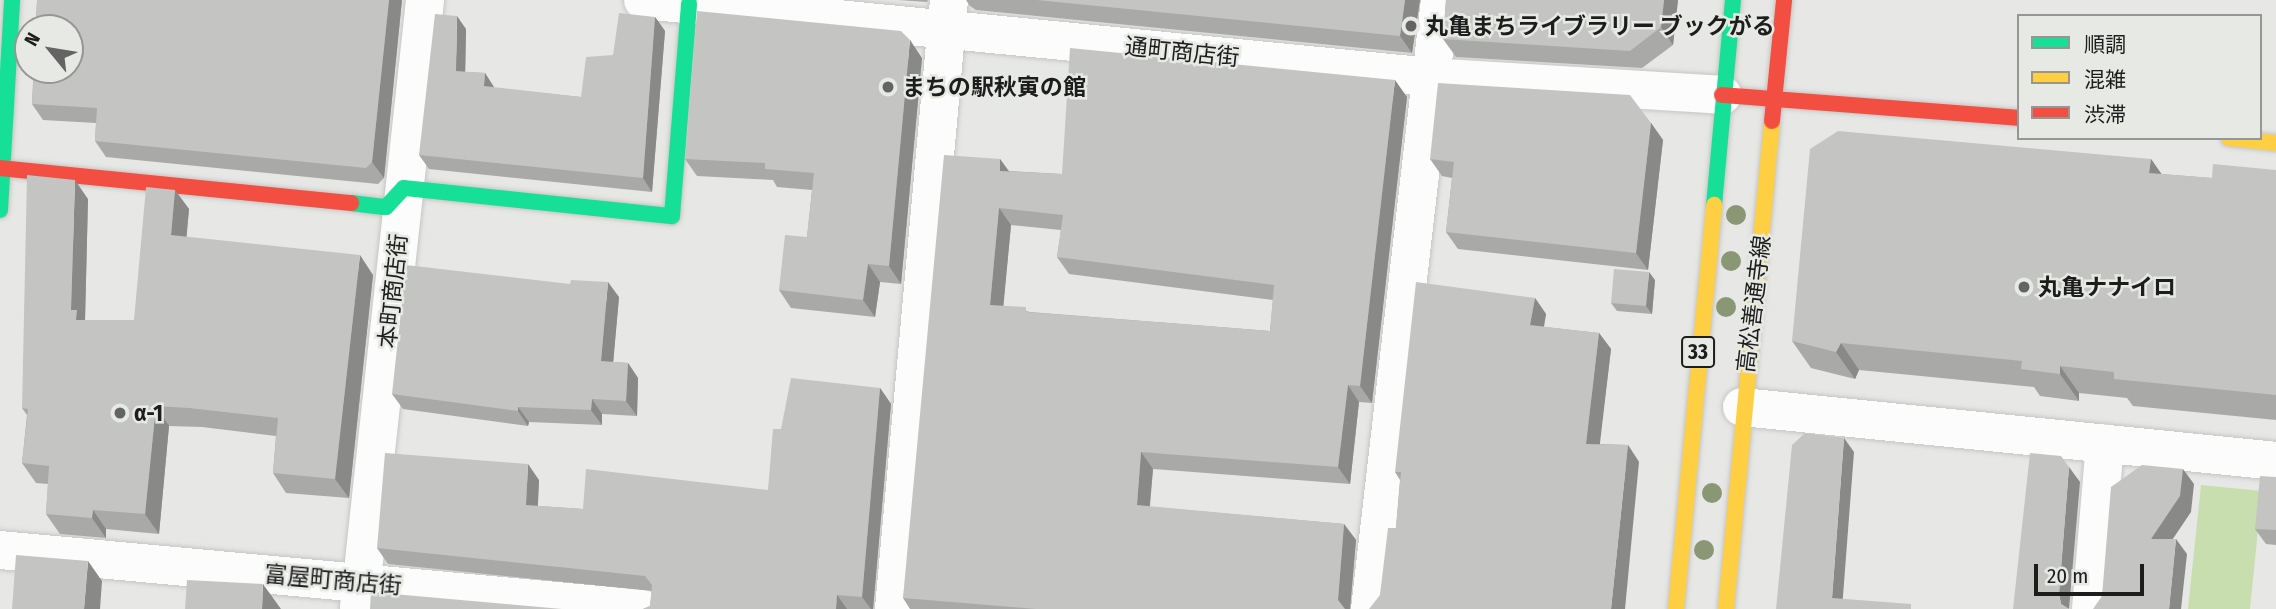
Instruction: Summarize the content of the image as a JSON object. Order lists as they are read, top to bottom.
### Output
{
  "streets": {
    "street": [
      "通町商店街",
      "本町商店街",
      "高松善通寺線",
      "33",
      "富屋町商店街"
    ]
  },
  "crossings": [
    ["通町商店街", "33"],
    ["本町商店街", "富屋町商店街"]
  ],
  "places": [
    "丸亀まちライブラリー ブックがる",
    "まちの駅秋寅の館",
    "丸亀ナナイロ",
    "α-1"
  ],
  "legend": ["順調", "混雑", "渋滞"],
  "scale_bar": "20 m",
  "north": "top left"
}
